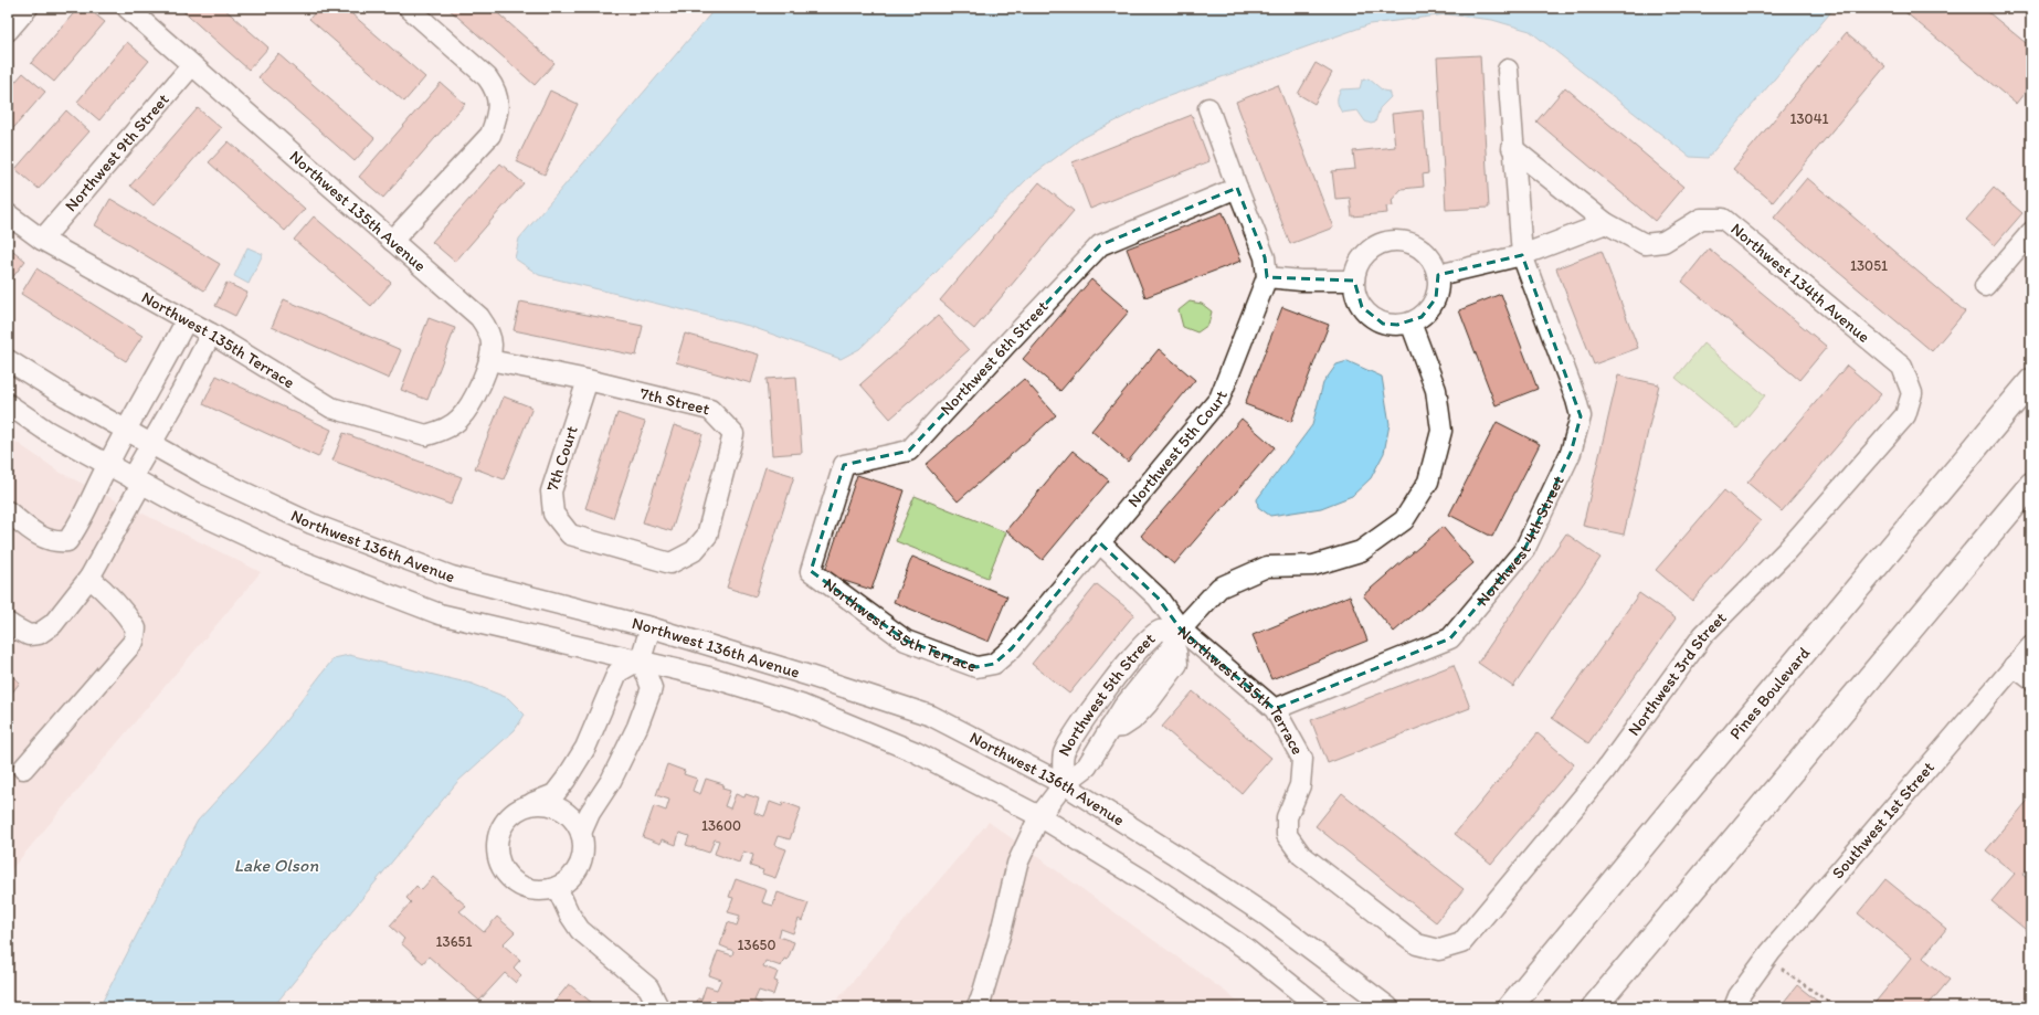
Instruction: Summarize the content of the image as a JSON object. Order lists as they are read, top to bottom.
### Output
{
  "streets": {
    "highway": ["Pines Boulevard"],
    "street": [
      "Northwest 9th Street",
      "Northwest 135th Avenue",
      "Northwest 134th Avenue",
      "Northwest 135th Terrace",
      "Northwest 6th Street",
      "7th Street",
      "Northwest 5th Court",
      "7th Court",
      "Northwest 4th Street",
      "Northwest 136th Avenue",
      "Northwest 3rd Street",
      "Northwest 5th Street",
      "Southwest 1st Street"
    ]
  },
  "crossings": [
    ["Northwest 9th Street", "Northwest 135th Avenue"],
    ["Northwest 9th Street", "Northwest 135th Terrace"],
    ["Northwest 135th Avenue", "Northwest 135th Terrace"],
    ["Northwest 134th Avenue", "Northwest 3rd Street"],
    ["Northwest 135th Terrace", "Northwest 6th Street"],
    ["Northwest 135th Terrace", "Northwest 5th Court"],
    ["Northwest 135th Terrace", "Northwest 4th Street"],
    ["Northwest 135th Terrace", "Northwest 3rd Street"],
    ["Northwest 135th Terrace", "Northwest 5th Street"],
    ["7th Street", "7th Court"],
    ["Northwest 136th Avenue", "Northwest 5th Street"]
  ],
  "water": ["Lake Olson"],
  "house_numbers": [
    "13041",
    "13051",
    "13600",
    "13651",
    "13650"
  ]
}
